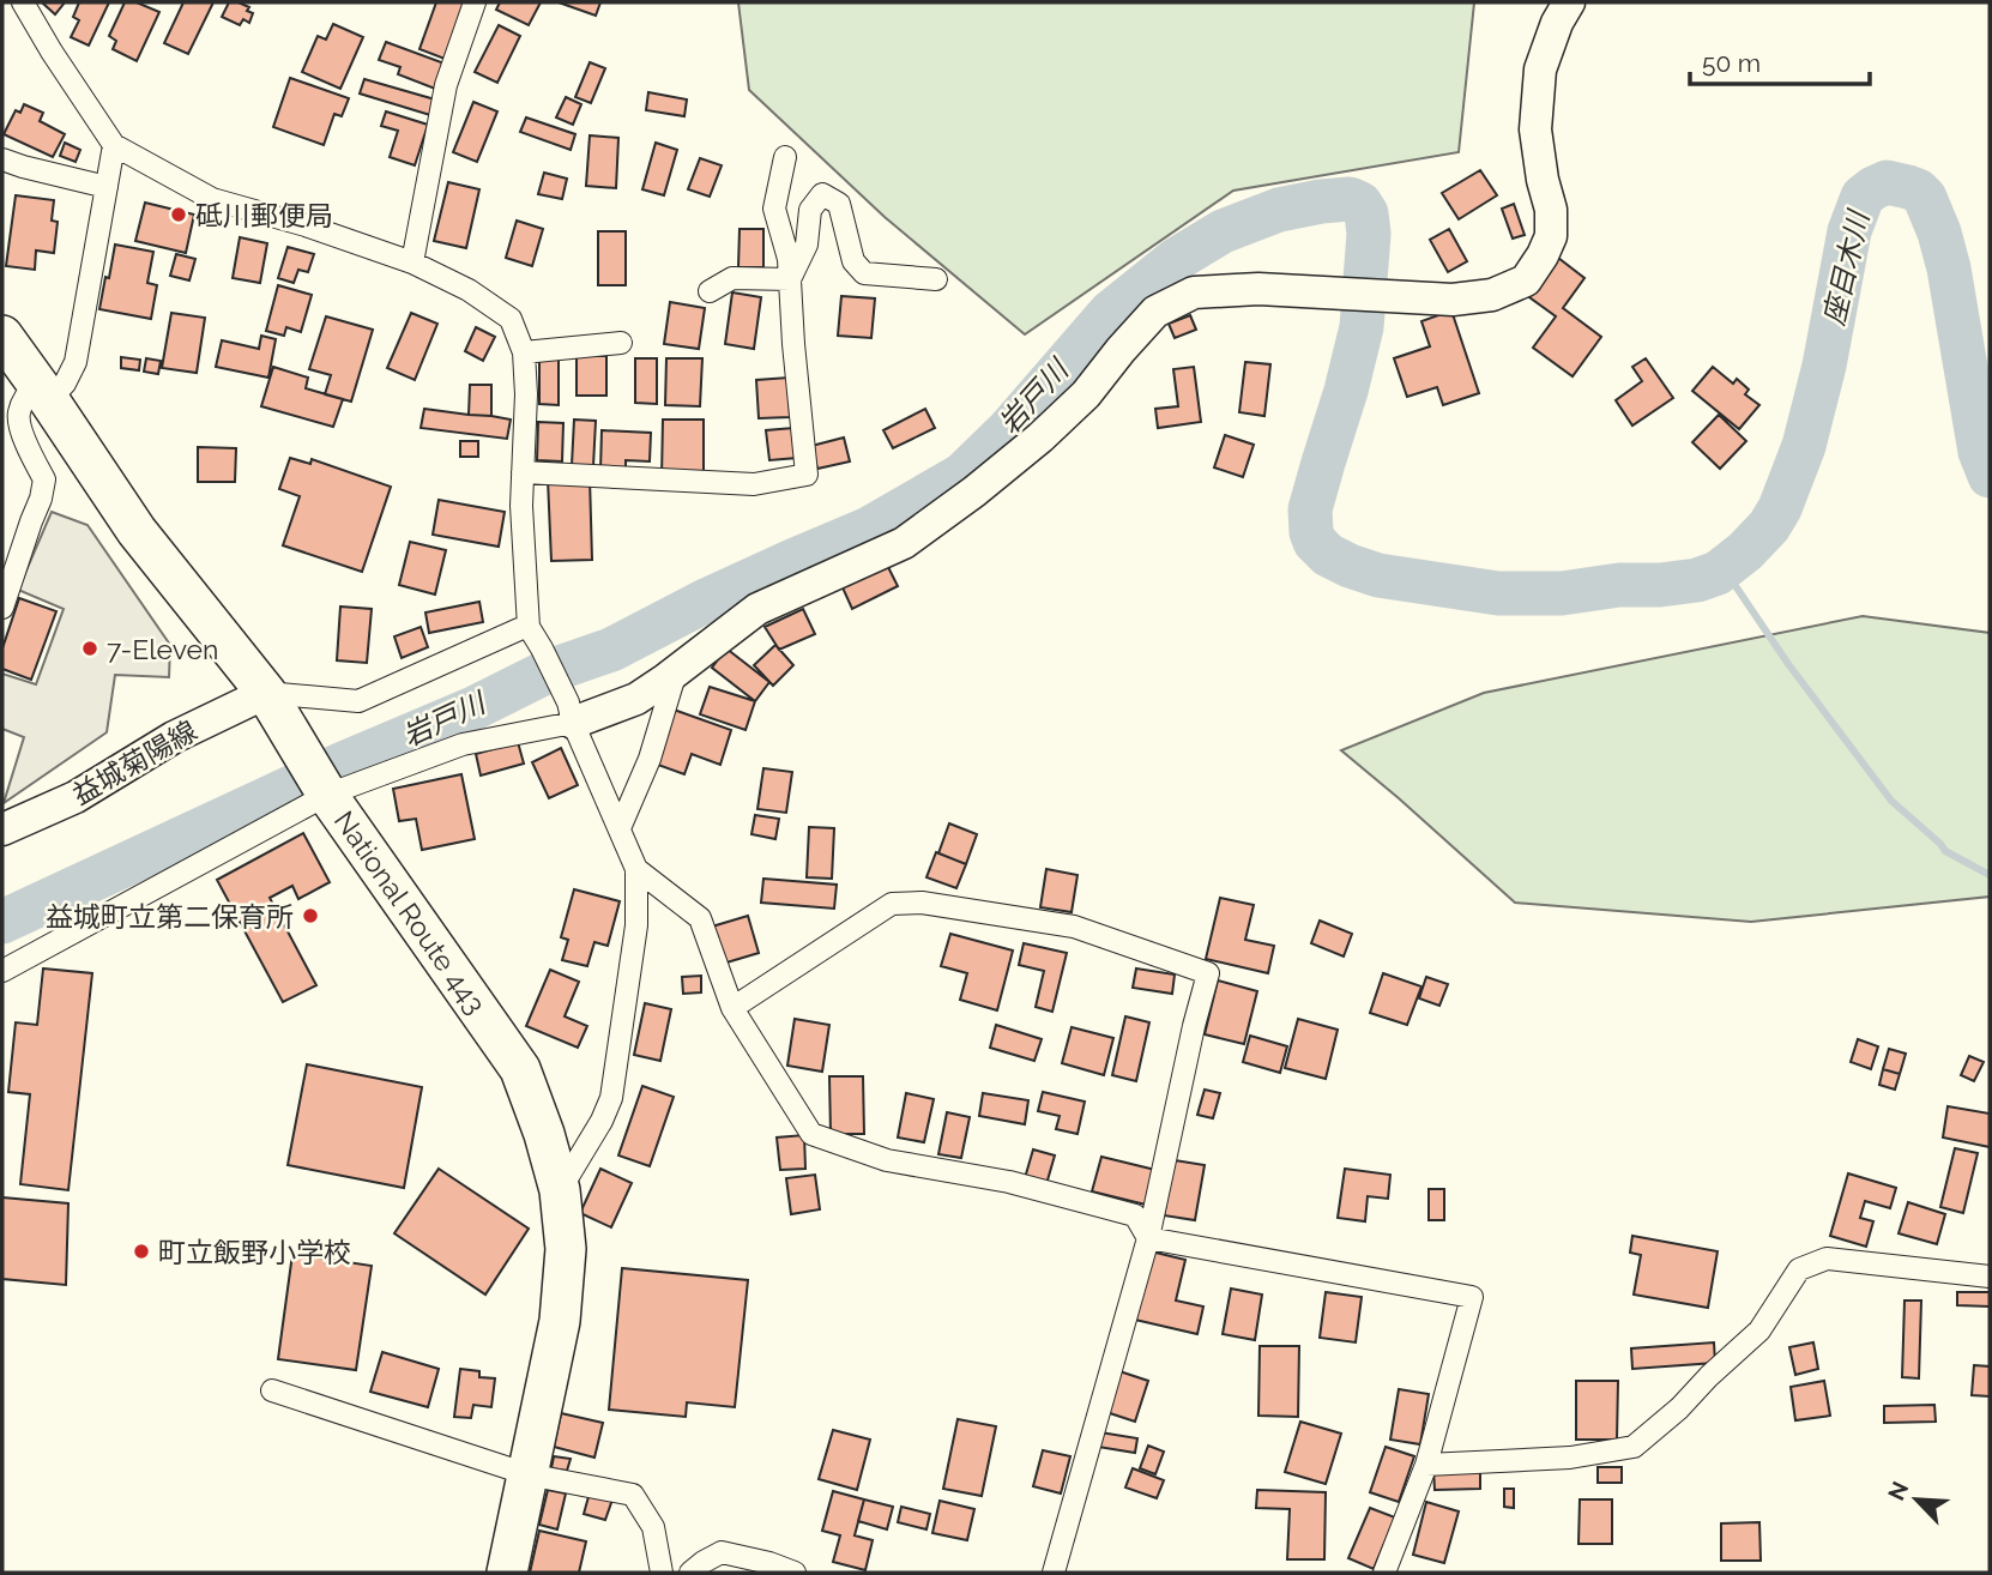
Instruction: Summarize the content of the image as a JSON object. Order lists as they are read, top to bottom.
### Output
{
  "streets": {
    "highway": ["National Route 443"],
    "street": ["益城菊陽線"]
  },
  "crossings": [
    ["益城菊陽線", "National Route 443"]
  ],
  "water": ["座目木川", "岩戸川"],
  "places": [
    "砥川郵便局",
    "7-Eleven",
    "益城町立第二保育所",
    "町立飯野小学校"
  ],
  "scale_bar": "50 m",
  "north": "top left"
}
